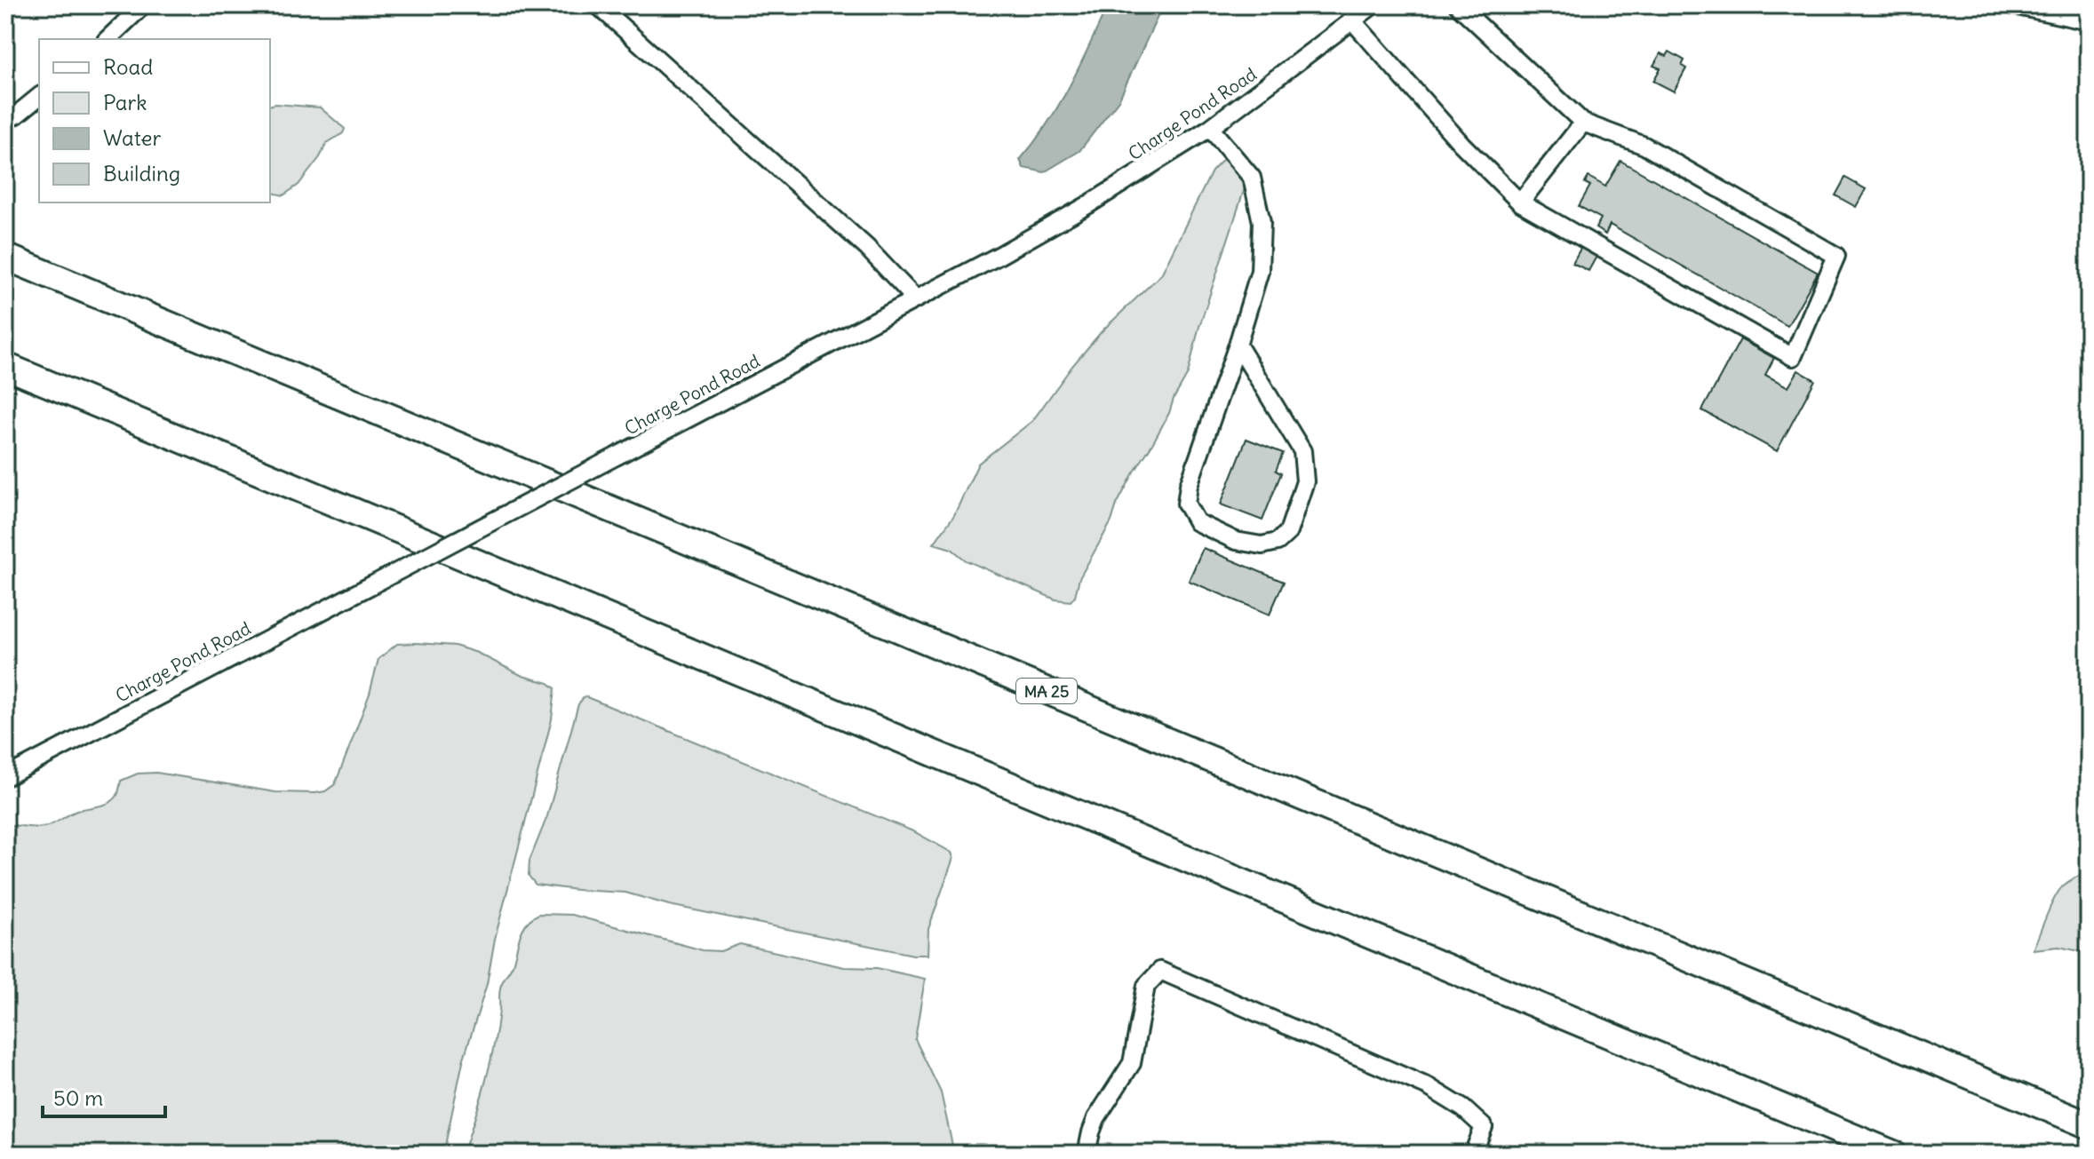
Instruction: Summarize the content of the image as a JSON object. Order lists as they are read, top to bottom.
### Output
{
  "streets": {
    "highway": ["MA 25"],
    "street": ["Charge Pond Road"]
  },
  "legend": [
    "Road",
    "Park",
    "Water",
    "Building"
  ],
  "scale_bar": "50 m"
}
